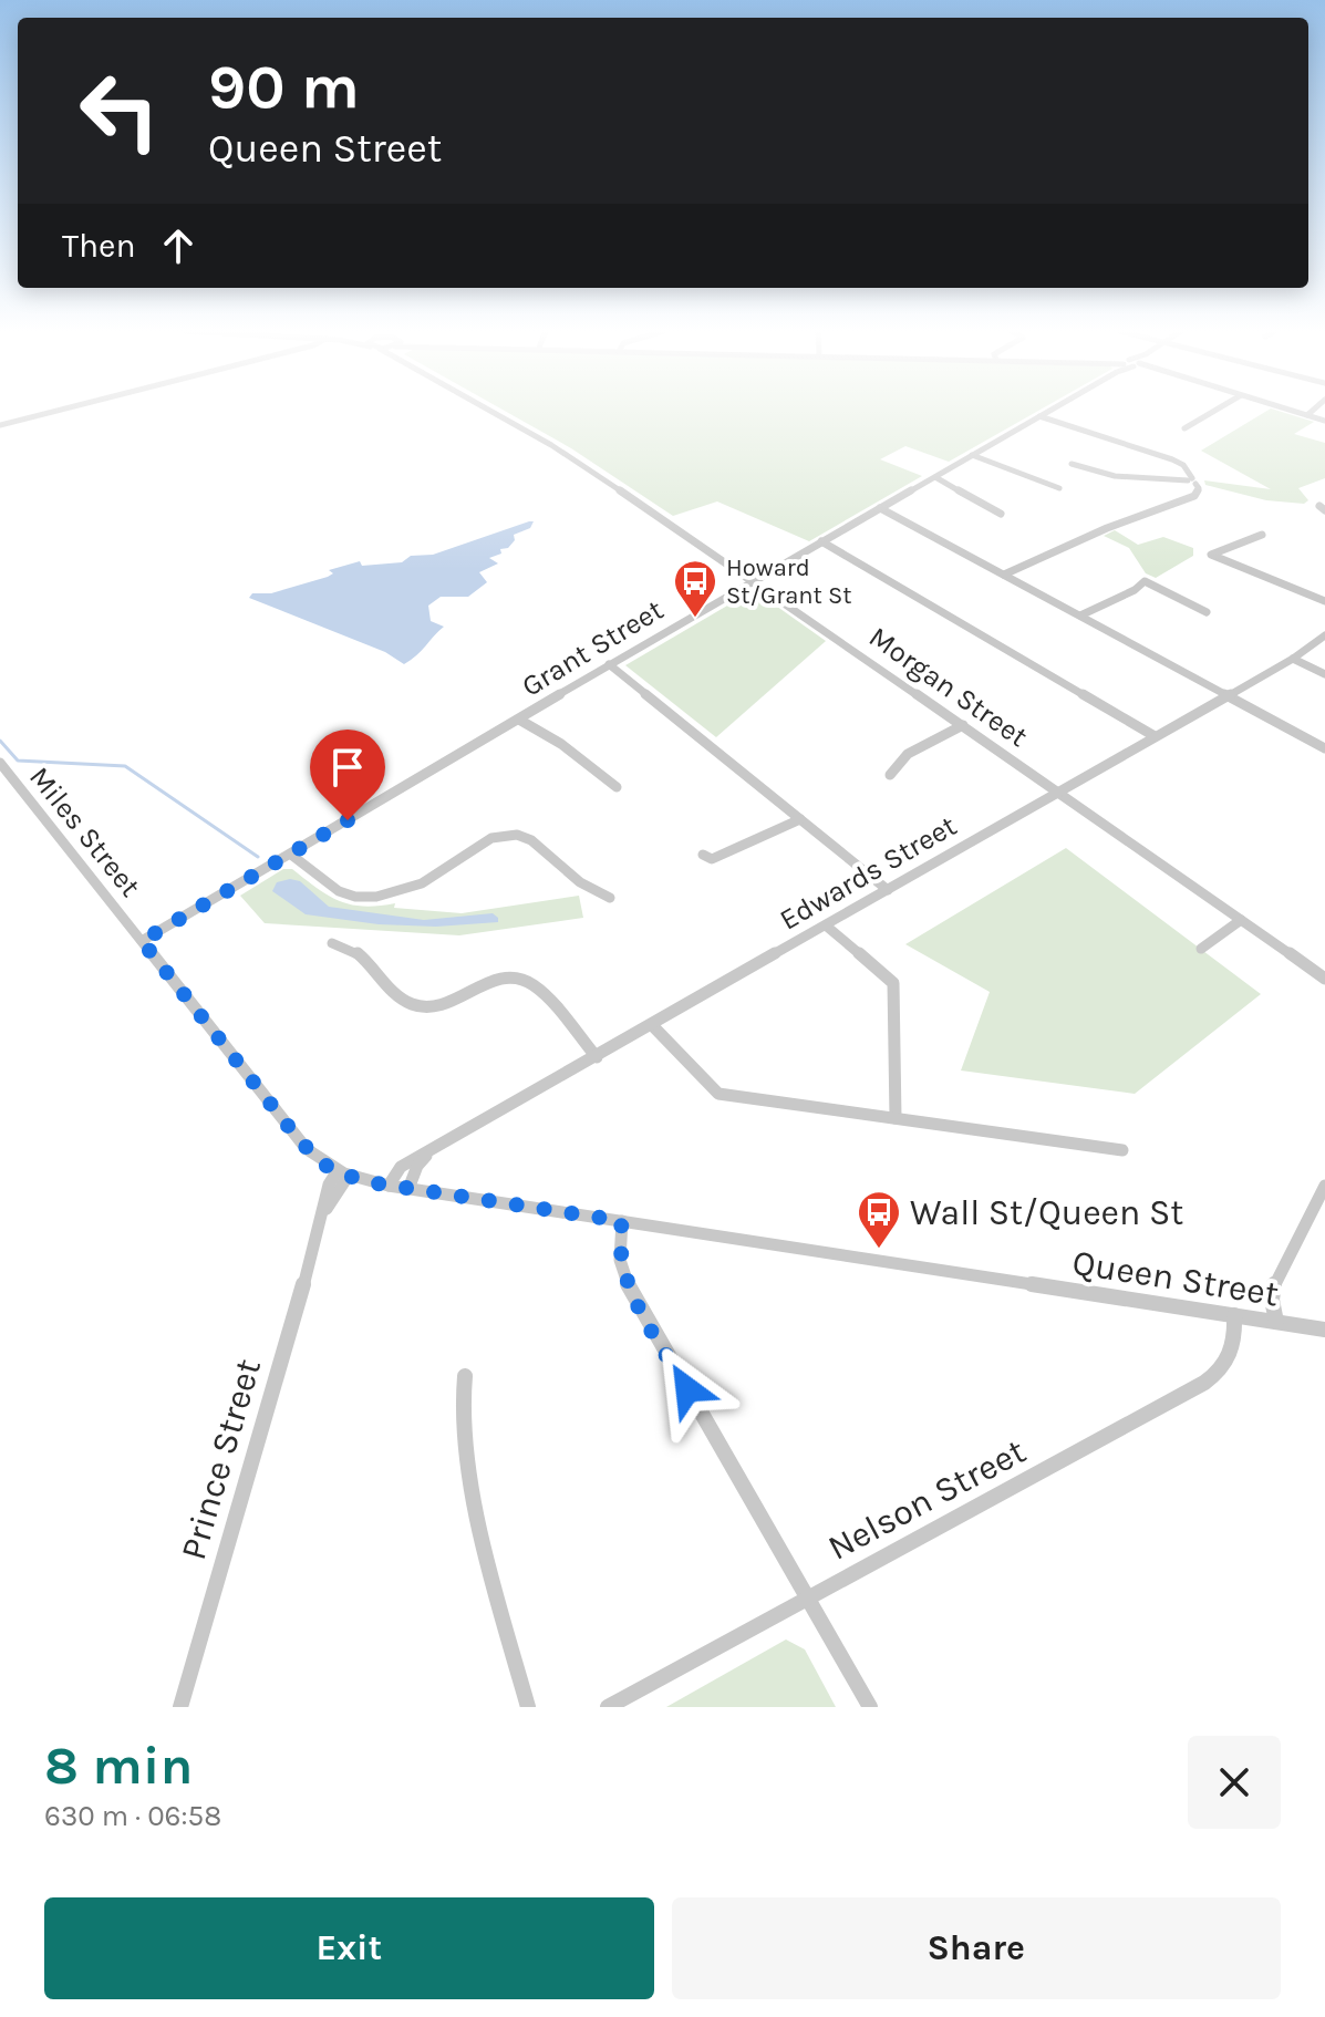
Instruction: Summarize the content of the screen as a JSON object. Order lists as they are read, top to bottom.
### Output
{
  "streets": {
    "street": [
      "Grant Street",
      "Morgan Street",
      "Miles Street",
      "Edwards Street",
      "Queen Street",
      "Prince Street",
      "Nelson Street"
    ]
  },
  "crossings": [
    ["Grant Street", "Morgan Street"],
    ["Grant Street", "Miles Street"],
    ["Morgan Street", "Edwards Street"],
    ["Miles Street", "Edwards Street"],
    ["Miles Street", "Queen Street"],
    ["Miles Street", "Prince Street"],
    ["Edwards Street", "Queen Street"],
    ["Queen Street", "Nelson Street"]
  ],
  "places": {
    "bus stop": ["Howard St/Grant St", "Wall St/Queen St"]
  },
  "page": {
    "turn": ["90 m", "Queen Street"],
    "then": "Then",
    "heading": ["8 min", "630 m · 06:58"],
    "buttons": ["Exit", "Share"]
  }
}
